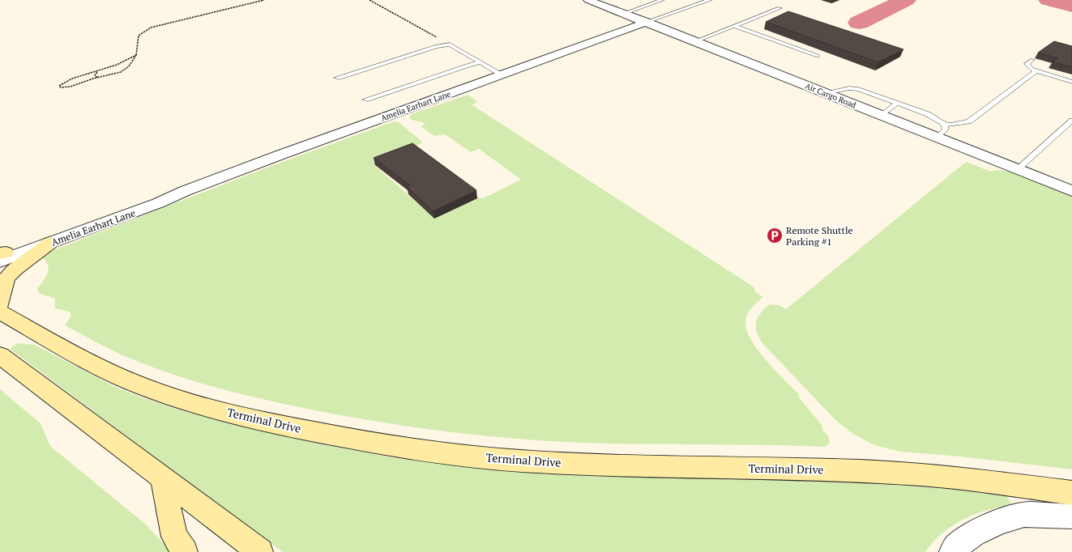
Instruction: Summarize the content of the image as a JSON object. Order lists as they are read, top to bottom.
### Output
{
  "streets": {
    "main road": ["Terminal Drive"],
    "street": ["Air Cargo Road", "Amelia Earhart Lane"]
  },
  "crossings": [
    ["Air Cargo Road", "Amelia Earhart Lane"]
  ],
  "places": {
    "parking": ["Remote Shuttle Parking #1"]
  }
}
